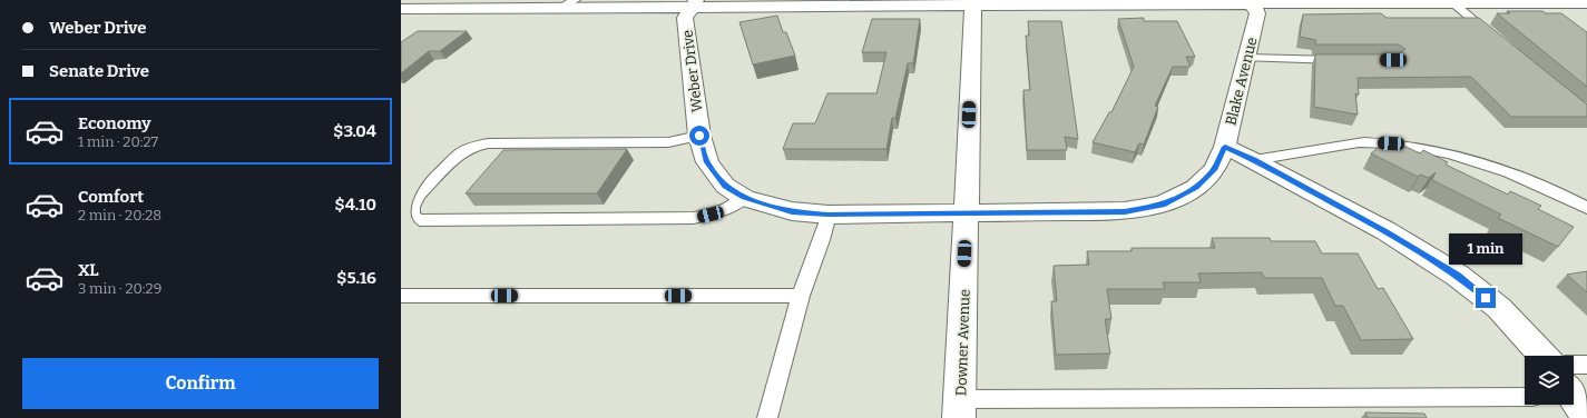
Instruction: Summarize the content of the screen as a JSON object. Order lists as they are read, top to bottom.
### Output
{
  "streets": {
    "street": ["Weber Drive", "Blake Avenue", "Downer Avenue"]
  },
  "crossings": [
    ["Weber Drive", "Blake Avenue"],
    ["Weber Drive", "Downer Avenue"],
    ["Blake Avenue", "Downer Avenue"]
  ],
  "page": {
    "banner": ["Weber Drive", "Senate Drive"],
    "list": [
      {
        "name": "Economy",
        "note": "1 min · 20:27",
        "value": "$3.04"
      },
      {
        "name": "Comfort",
        "note": "2 min · 20:28",
        "value": "$4.10"
      },
      {
        "name": "XL",
        "note": "3 min · 20:29",
        "value": "$5.16"
      }
    ],
    "bubble": "1 min",
    "buttons": "Confirm"
  }
}
